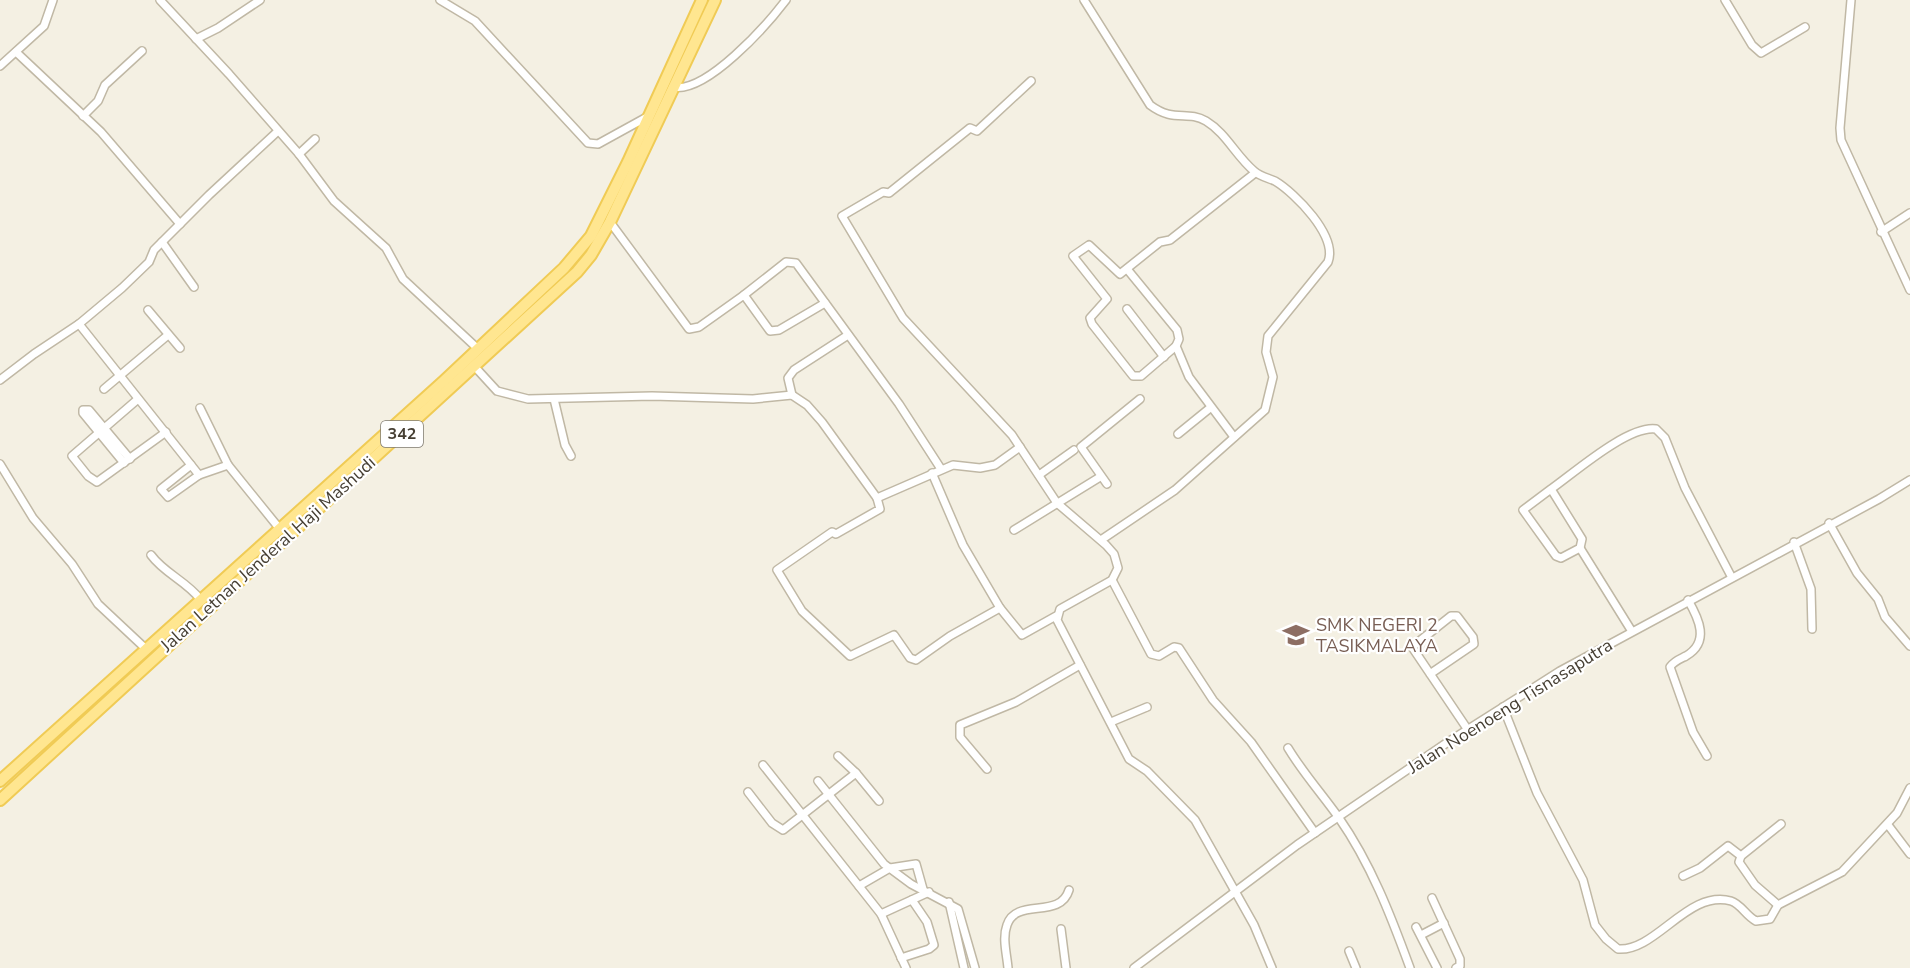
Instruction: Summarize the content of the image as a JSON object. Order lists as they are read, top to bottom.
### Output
{
  "streets": {
    "main road": ["342", "Jalan Letnan Jenderal Haji Mashudi"],
    "street": ["Jalan Noenoeng Tisnasaputra"]
  },
  "places": {
    "school or university": ["SMK NEGERI 2 TASIKMALAYA"]
  }
}
